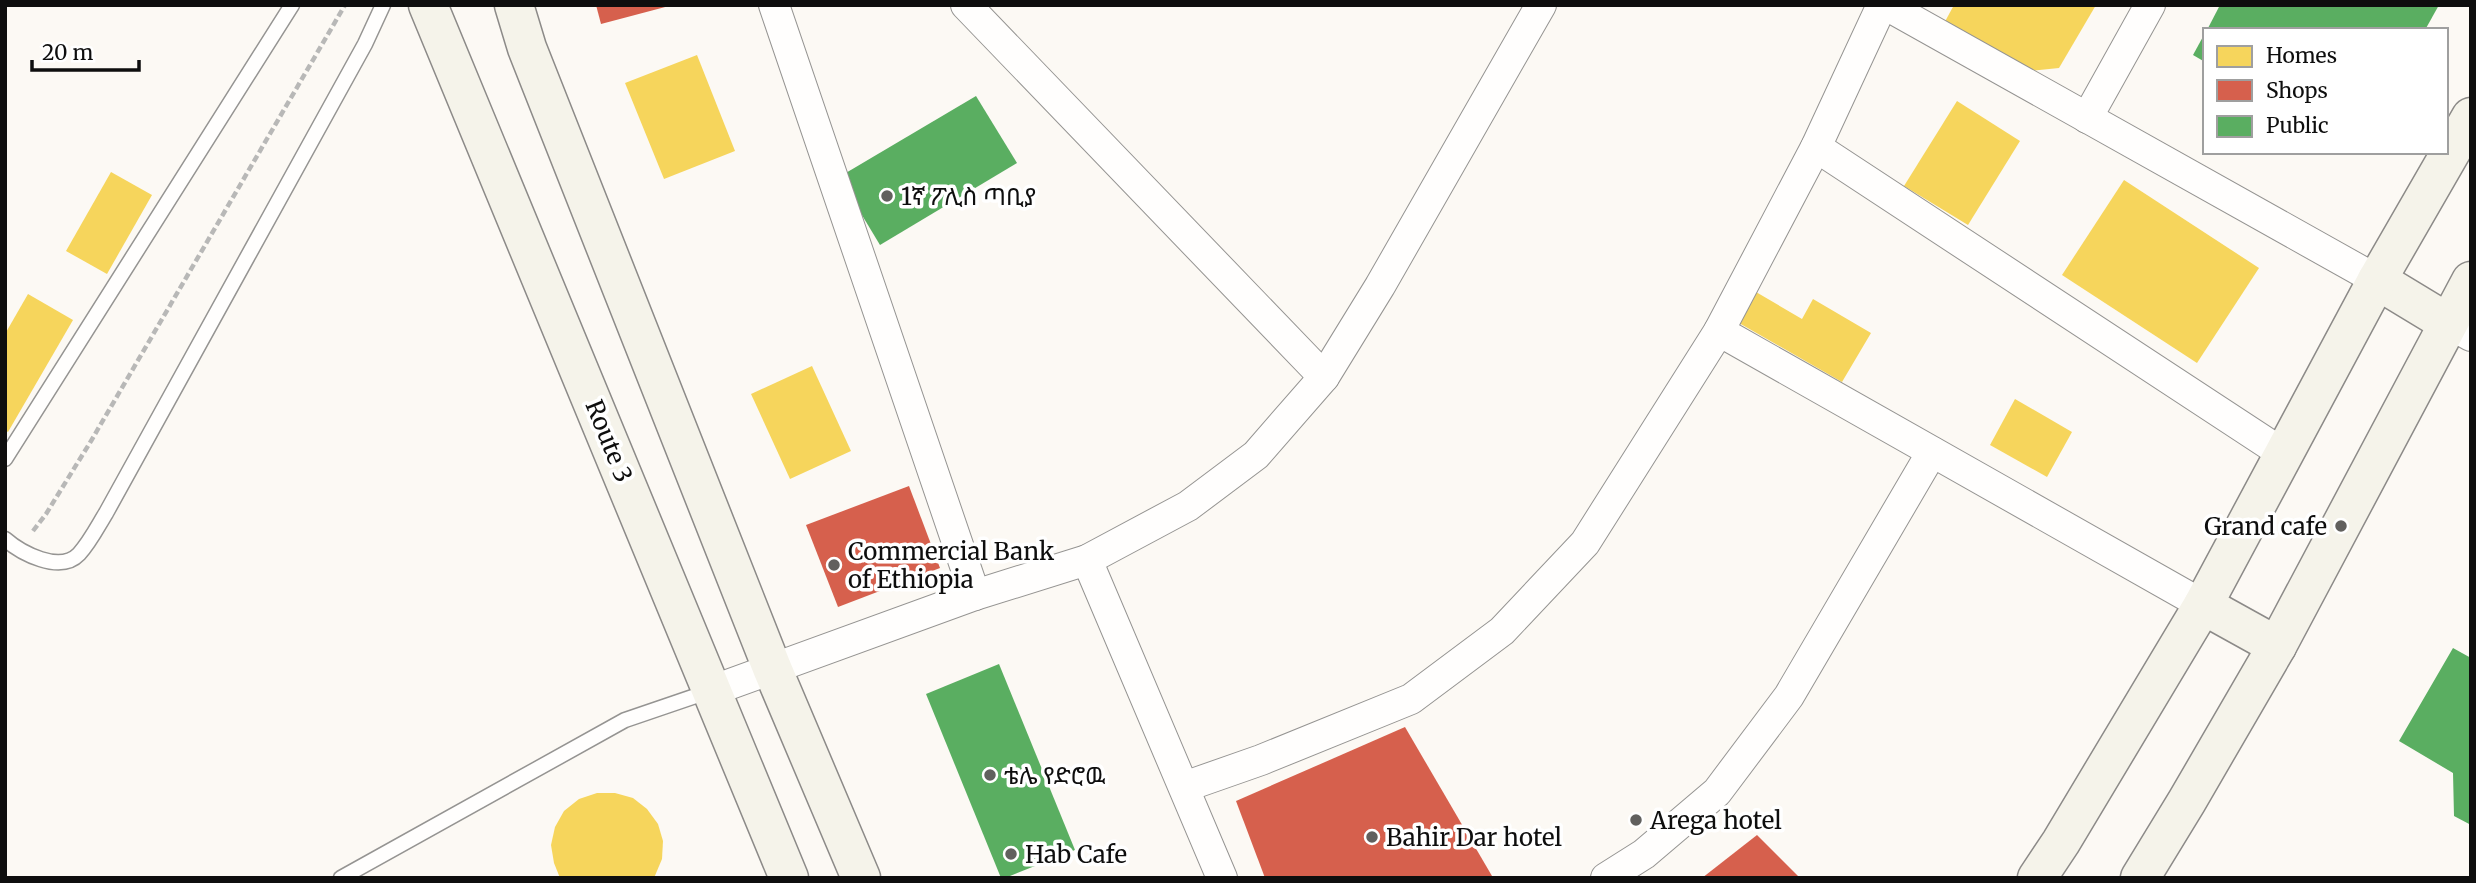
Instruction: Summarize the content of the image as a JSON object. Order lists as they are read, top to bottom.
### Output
{
  "streets": {
    "main road": ["Route 3"]
  },
  "places": [
    "1ኛ ፖሊስ ጣቢያ",
    "Grand cafe",
    "Commercial Bank of Ethiopia",
    "ቴሌ የድሮዉ",
    "Arega hotel",
    "Bahir Dar hotel",
    "Hab Cafe"
  ],
  "legend": ["Homes", "Shops", "Public"],
  "scale_bar": "20 m"
}
